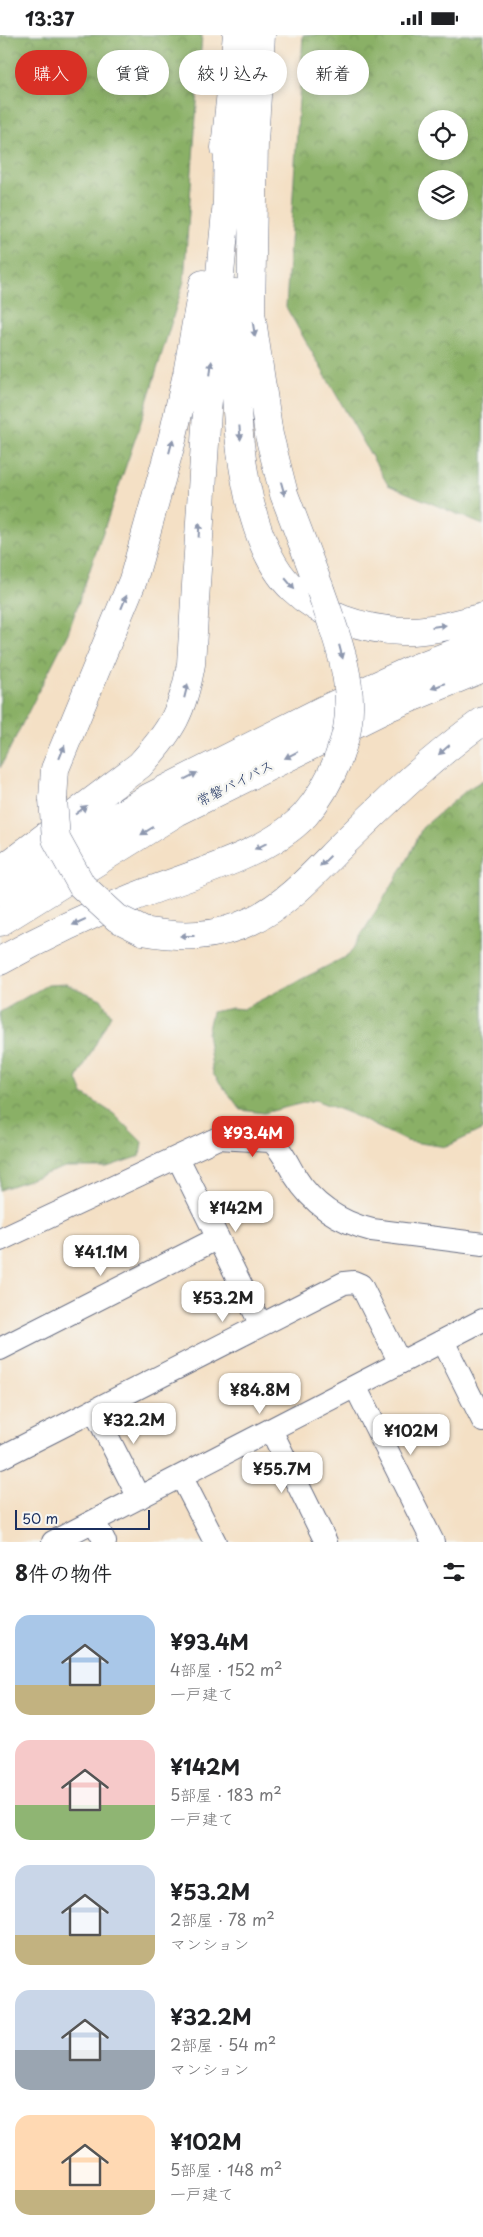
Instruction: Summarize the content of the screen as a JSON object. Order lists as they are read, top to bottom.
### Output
{
  "streets": {
    "highway": ["常磐バイパス"]
  },
  "scale_bar": "50 m",
  "page": {
    "status": "13:37",
    "chip": [
      "購入",
      "賃貸",
      "絞り込み",
      "新着"
    ],
    "price": [
      "¥93.4M",
      "¥142M",
      "¥41.1M",
      "¥53.2M",
      "¥84.8M",
      "¥32.2M",
      "¥102M",
      "¥55.7M"
    ],
    "scale": "50 m",
    "heading": "8件の物件",
    "list": [
      {
        "name": "¥93.4M",
        "note": "4部屋 · 152 m² · 一戸建て"
      },
      {
        "name": "¥142M",
        "note": "5部屋 · 183 m² · 一戸建て"
      },
      {
        "name": "¥53.2M",
        "note": "2部屋 · 78 m² · マンション"
      },
      {
        "name": "¥32.2M",
        "note": "2部屋 · 54 m² · マンション"
      },
      {
        "name": "¥102M",
        "note": "5部屋 · 148 m² · 一戸建て"
      }
    ]
  }
}
